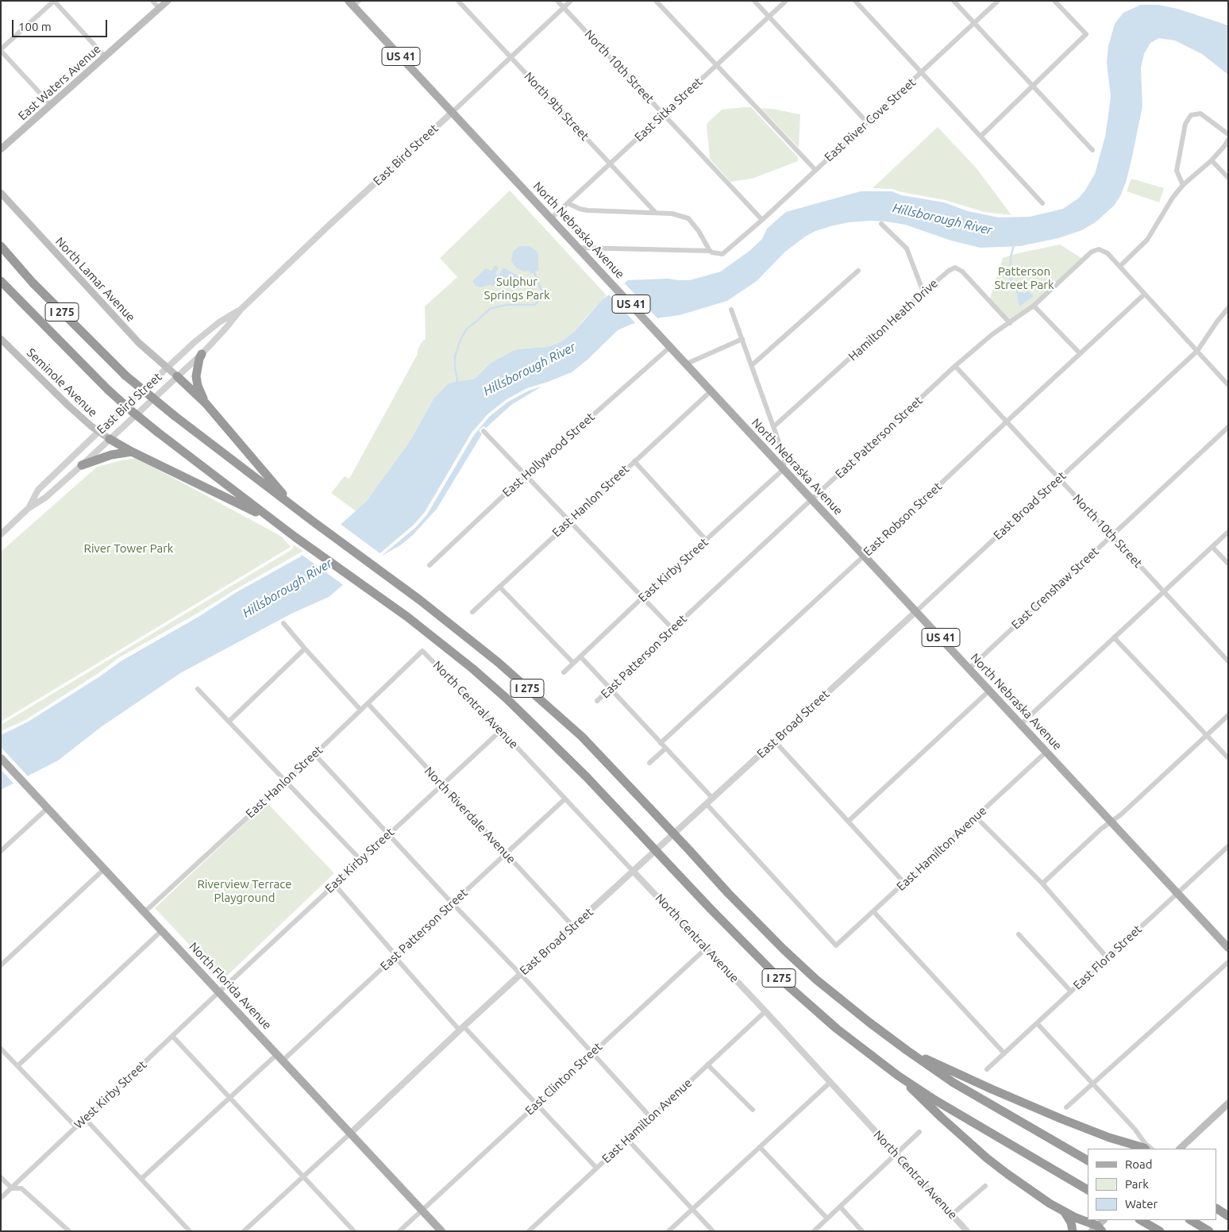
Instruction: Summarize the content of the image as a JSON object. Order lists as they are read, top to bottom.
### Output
{
  "streets": {
    "highway": ["I 275"],
    "main road": [
      "US 41",
      "East Waters Avenue",
      "North Nebraska Avenue",
      "North Lamar Avenue",
      "Seminole Avenue",
      "North Florida Avenue"
    ],
    "street": [
      "North 10th Street",
      "North 9th Street",
      "East Sitka Street",
      "East River Cove Street",
      "East Bird Street",
      "Hamilton Heath Drive",
      "East Patterson Street",
      "East Hollywood Street",
      "East Hanlon Street",
      "East Broad Street",
      "East Robson Street",
      "East Kirby Street",
      "East Crenshaw Street",
      "North Central Avenue",
      "North Riverdale Avenue",
      "East Hamilton Avenue",
      "East Flora Street",
      "East Clinton Street",
      "West Kirby Street"
    ]
  },
  "crossings": [
    ["North 10th Street", "East Sitka Street"],
    ["North 10th Street", "East River Cove Street"],
    ["North 10th Street", "East Bird Street"],
    ["North 10th Street", "East Patterson Street"],
    ["North 10th Street", "East Broad Street"],
    ["North 10th Street", "East Robson Street"],
    ["North 10th Street", "East Crenshaw Street"],
    ["North 9th Street", "East Sitka Street"],
    ["North 9th Street", "East Bird Street"],
    ["East Sitka Street", "North Nebraska Avenue"],
    ["East Bird Street", "North Nebraska Avenue"],
    ["East Bird Street", "North Lamar Avenue"],
    ["East Bird Street", "Seminole Avenue"],
    ["North Nebraska Avenue", "East Patterson Street"],
    ["North Nebraska Avenue", "East Hollywood Street"],
    ["North Nebraska Avenue", "East Hanlon Street"],
    ["North Nebraska Avenue", "East Broad Street"],
    ["North Nebraska Avenue", "East Robson Street"],
    ["North Nebraska Avenue", "East Kirby Street"],
    ["North Nebraska Avenue", "East Crenshaw Street"],
    ["North Nebraska Avenue", "East Hamilton Avenue"],
    ["North Nebraska Avenue", "East Flora Street"],
    ["Hamilton Heath Drive", "East Patterson Street"],
    ["East Patterson Street", "North Central Avenue"],
    ["East Patterson Street", "North Riverdale Avenue"],
    ["East Patterson Street", "North Florida Avenue"],
    ["East Hanlon Street", "North Central Avenue"],
    ["East Hanlon Street", "North Riverdale Avenue"],
    ["East Hanlon Street", "North Florida Avenue"],
    ["East Broad Street", "North Central Avenue"],
    ["East Broad Street", "North Riverdale Avenue"],
    ["East Broad Street", "East Hamilton Avenue"],
    ["East Broad Street", "North Florida Avenue"],
    ["East Kirby Street", "North Central Avenue"],
    ["East Kirby Street", "North Riverdale Avenue"],
    ["East Kirby Street", "North Florida Avenue"],
    ["East Kirby Street", "West Kirby Street"],
    ["North Central Avenue", "East Hamilton Avenue"],
    ["North Central Avenue", "East Clinton Street"],
    ["North Florida Avenue", "East Clinton Street"],
    ["North Florida Avenue", "West Kirby Street"]
  ],
  "water": ["Hillsborough River"],
  "parks": [
    "Patterson Street Park",
    "Sulphur Springs Park",
    "River Tower Park",
    "Riverview Terrace Playground"
  ],
  "legend": ["Road", "Park", "Water"],
  "scale_bar": "100 m"
}
